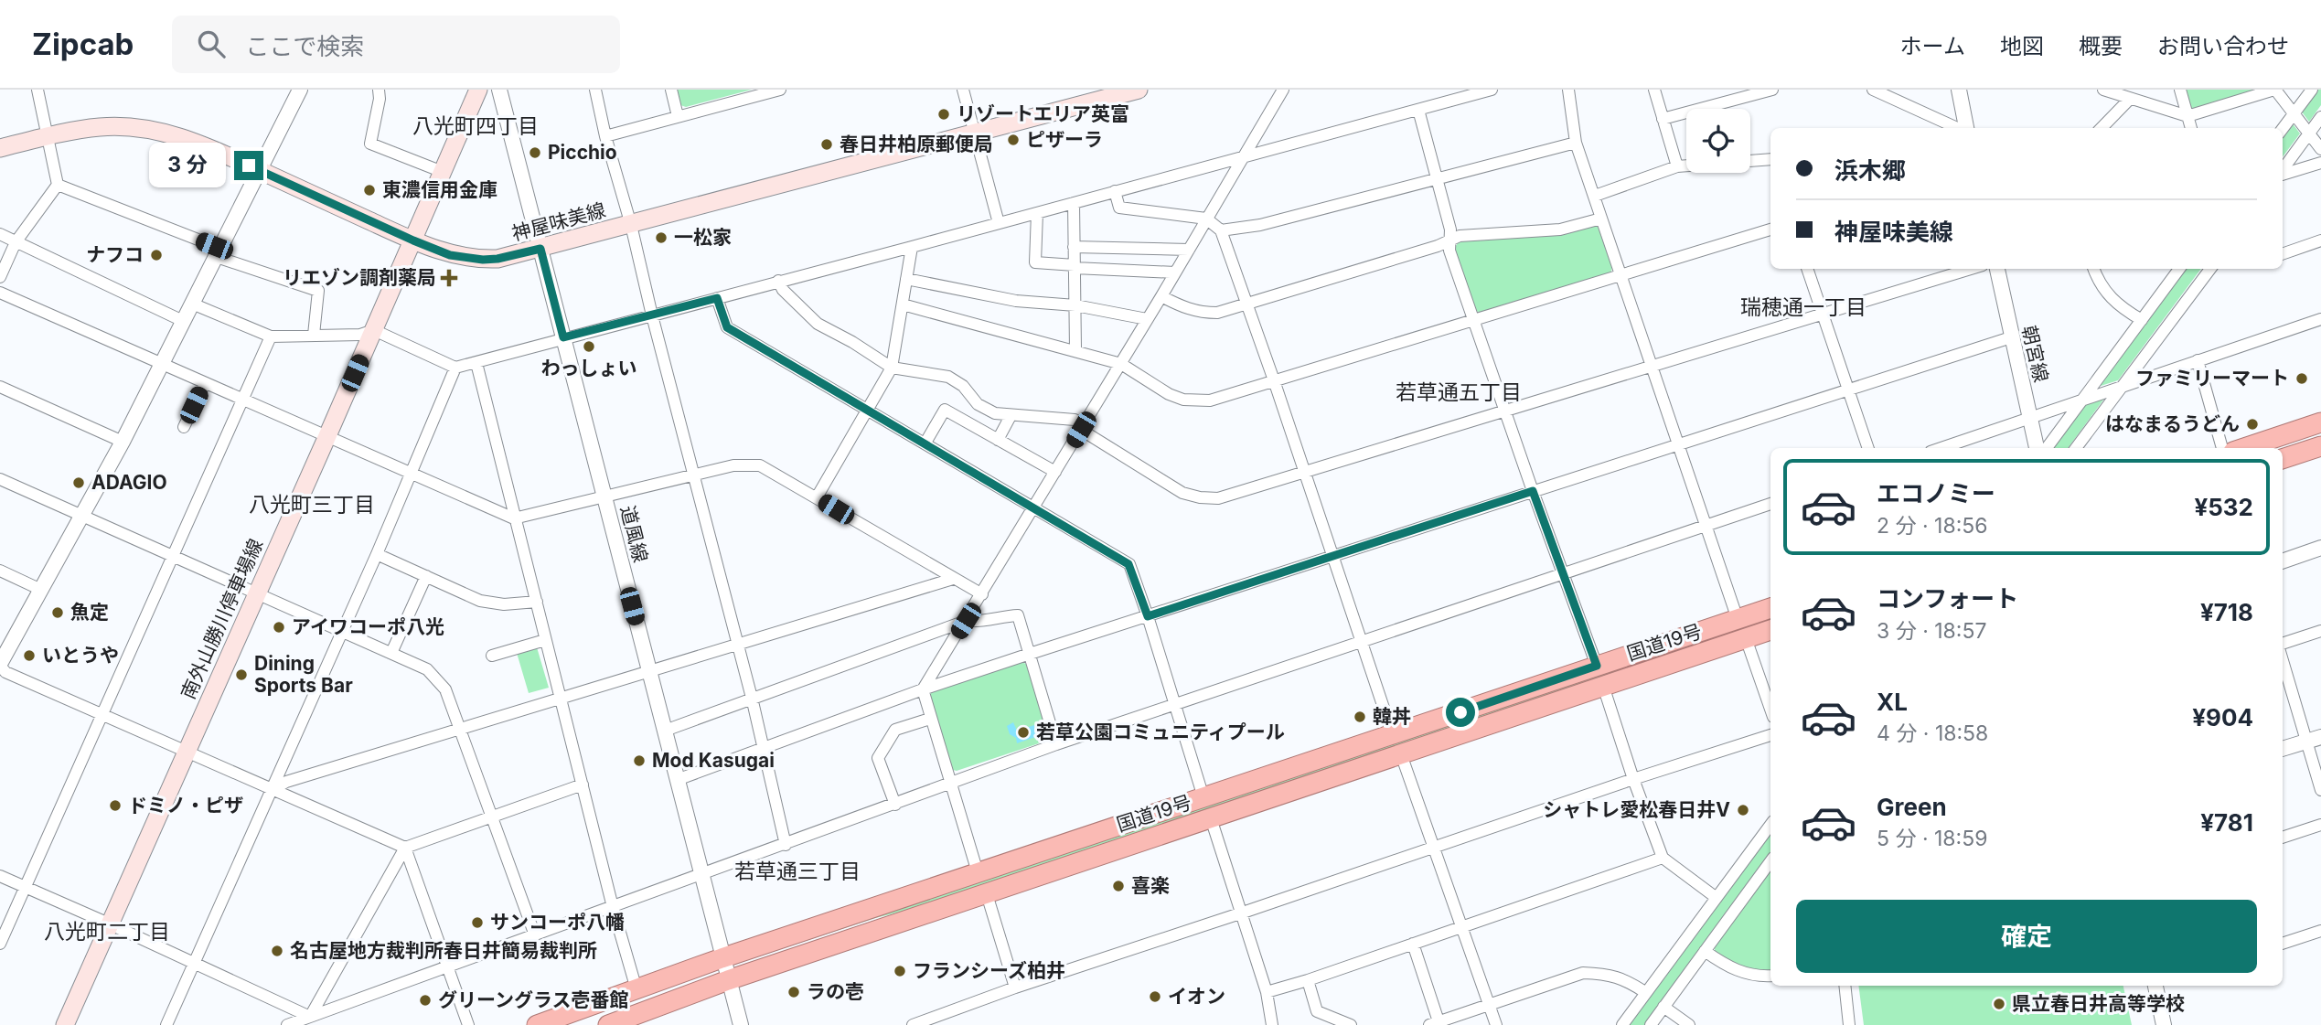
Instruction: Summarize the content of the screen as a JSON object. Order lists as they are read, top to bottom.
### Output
{
  "streets": {
    "highway": ["国道19号"],
    "main road": ["神屋味美線", "南外山勝川停車場線"],
    "street": ["朝宮線", "道風線"]
  },
  "crossings": [
    ["神屋味美線", "道風線"],
    ["神屋味美線", "南外山勝川停車場線"],
    ["道風線", "国道19号"]
  ],
  "districts": [
    "八光町四丁目",
    "瑞穂通一丁目",
    "若草通五丁目",
    "八光町三丁目",
    "若草通三丁目",
    "八光町二丁目"
  ],
  "places": {
    "other": [
      "リゾートエリア英富",
      "ピザーラ",
      "春日井柏原郵便局",
      "Picchio",
      "東濃信用金庫",
      "一松家",
      "ナフコ",
      "わっしょい",
      "ファミリーマート",
      "はなまるうどん",
      "ADAGIO",
      "魚定",
      "アイワコーポ八光",
      "いとうや",
      "Dining Sports Bar",
      "韓丼",
      "若草公園コミュニティプール",
      "Mod Kasugai",
      "ドミノ・ピザ",
      "シャトレ愛松春日井V",
      "喜楽",
      "サンコーポ八幡",
      "名古屋地方裁判所春日井簡易裁判所",
      "フランシーズ柏井",
      "ラの壱",
      "イオン",
      "グリーングラス壱番館",
      "県立春日井高等学校"
    ],
    "health": ["リエゾン調剤薬局"]
  },
  "page": {
    "header": "Zipcab",
    "search": "ここで検索",
    "nav": [
      "ホーム",
      "地図",
      "概要",
      "お問い合わせ"
    ],
    "banner": ["浜木郷", "神屋味美線"],
    "bubble": "3 分",
    "list": [
      {
        "name": "エコノミー",
        "note": "2 分 · 18:56",
        "value": "¥532"
      },
      {
        "name": "コンフォート",
        "note": "3 分 · 18:57",
        "value": "¥718"
      },
      {
        "name": "XL",
        "note": "4 分 · 18:58",
        "value": "¥904"
      },
      {
        "name": "Green",
        "note": "5 分 · 18:59",
        "value": "¥781"
      }
    ],
    "buttons": "確定"
  }
}
